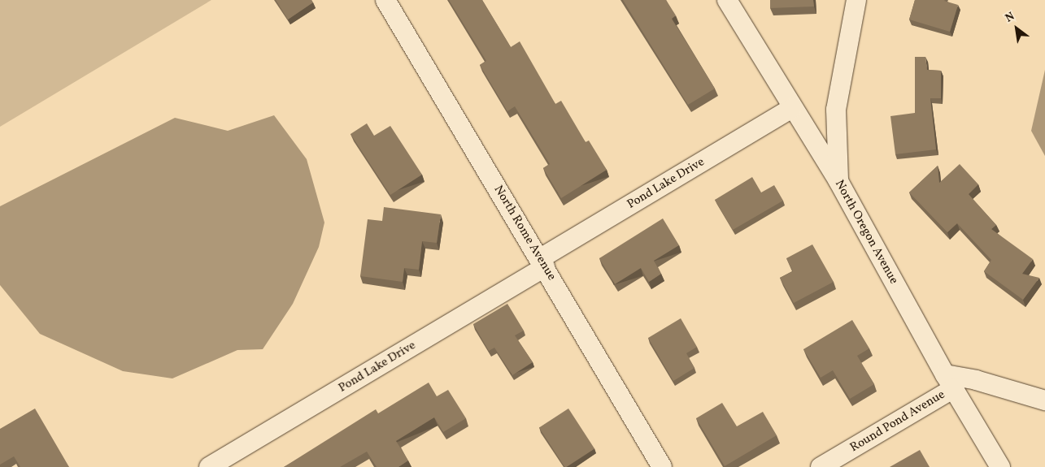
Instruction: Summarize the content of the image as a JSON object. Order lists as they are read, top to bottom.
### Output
{
  "streets": {
    "street": [
      "Pond Lake Drive",
      "North Oregon Avenue",
      "North Rome Avenue",
      "Round Pond Avenue"
    ]
  },
  "crossings": [
    ["Pond Lake Drive", "North Oregon Avenue"],
    ["Pond Lake Drive", "North Rome Avenue"],
    ["North Oregon Avenue", "Round Pond Avenue"]
  ],
  "north": "top left"
}
